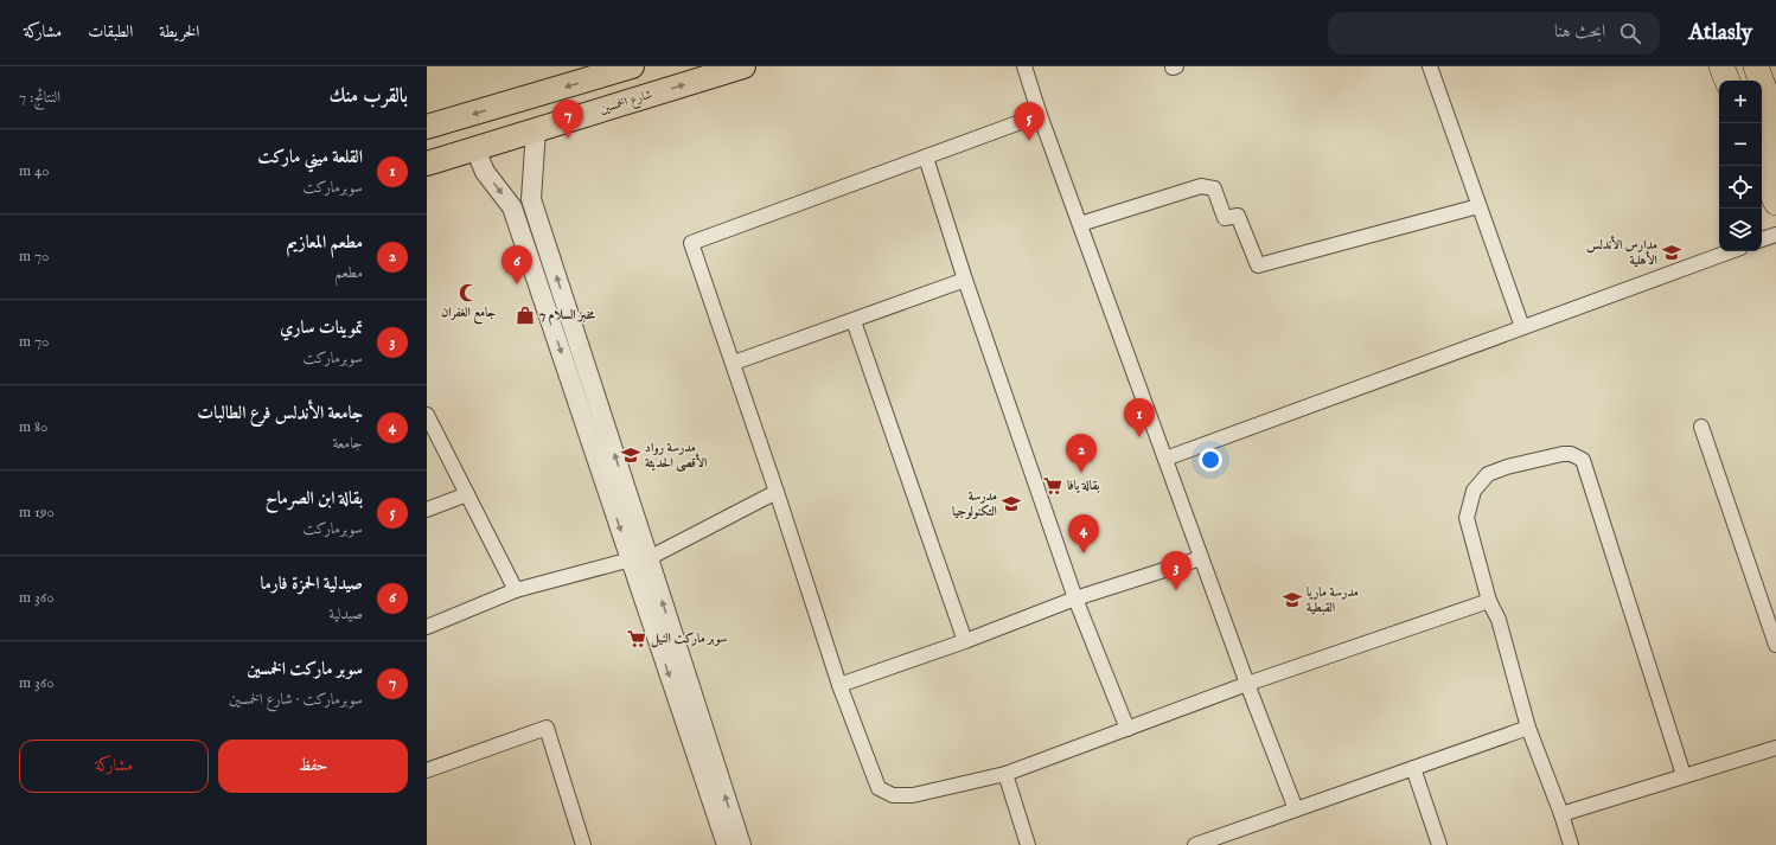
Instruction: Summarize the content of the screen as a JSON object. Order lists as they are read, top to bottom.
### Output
{
  "streets": {
    "main road": ["شارع الخمسين"]
  },
  "places": {
    "school or university": [
      "مدارس الأندلس الأهلية",
      "مدرسة رواد الأقصى الحديثة",
      "مدرسة التكنولوجيا",
      "مدرسة ماريا القبطية"
    ],
    "mosque": ["جامع الغفران"],
    "shop": ["مخبز السلام 7"],
    "supermarket": ["بقالة يافا", "سوبر ماركت النيل"]
  },
  "page": {
    "header": "Atlasly",
    "search": "ابحث هنا",
    "nav": ["الخريطة", "الطبقات", "مشاركة"],
    "heading": ["بالقرب منك", "النتائج: 7"],
    "map_buttons": ["+", "−"],
    "pins": [
      "7",
      "5",
      "6",
      "1",
      "2",
      "4",
      "3"
    ],
    "list": [
      {
        "mark": "1",
        "name": "القلعة ميني ماركت",
        "note": "سوبرماركت",
        "value": "40 m"
      },
      {
        "mark": "2",
        "name": "مطعم المعازيم",
        "note": "مطعم",
        "value": "70 m"
      },
      {
        "mark": "3",
        "name": "تموينات ساري",
        "note": "سوبرماركت",
        "value": "70 m"
      },
      {
        "mark": "4",
        "name": "جامعة الأندلس فرع الطالبات",
        "note": "جامعة",
        "value": "80 m"
      },
      {
        "mark": "5",
        "name": "بقالة ابن الصرماح",
        "note": "سوبرماركت",
        "value": "190 m"
      },
      {
        "mark": "6",
        "name": "صيدلية الحمزة فارما",
        "note": "صيدلية",
        "value": "360 m"
      },
      {
        "mark": "7",
        "name": "سوبر ماركت الخمسين",
        "note": "سوبرماركت · شارع الخمسين",
        "value": "360 m"
      }
    ],
    "buttons": ["حفظ", "مشاركة"]
  }
}
